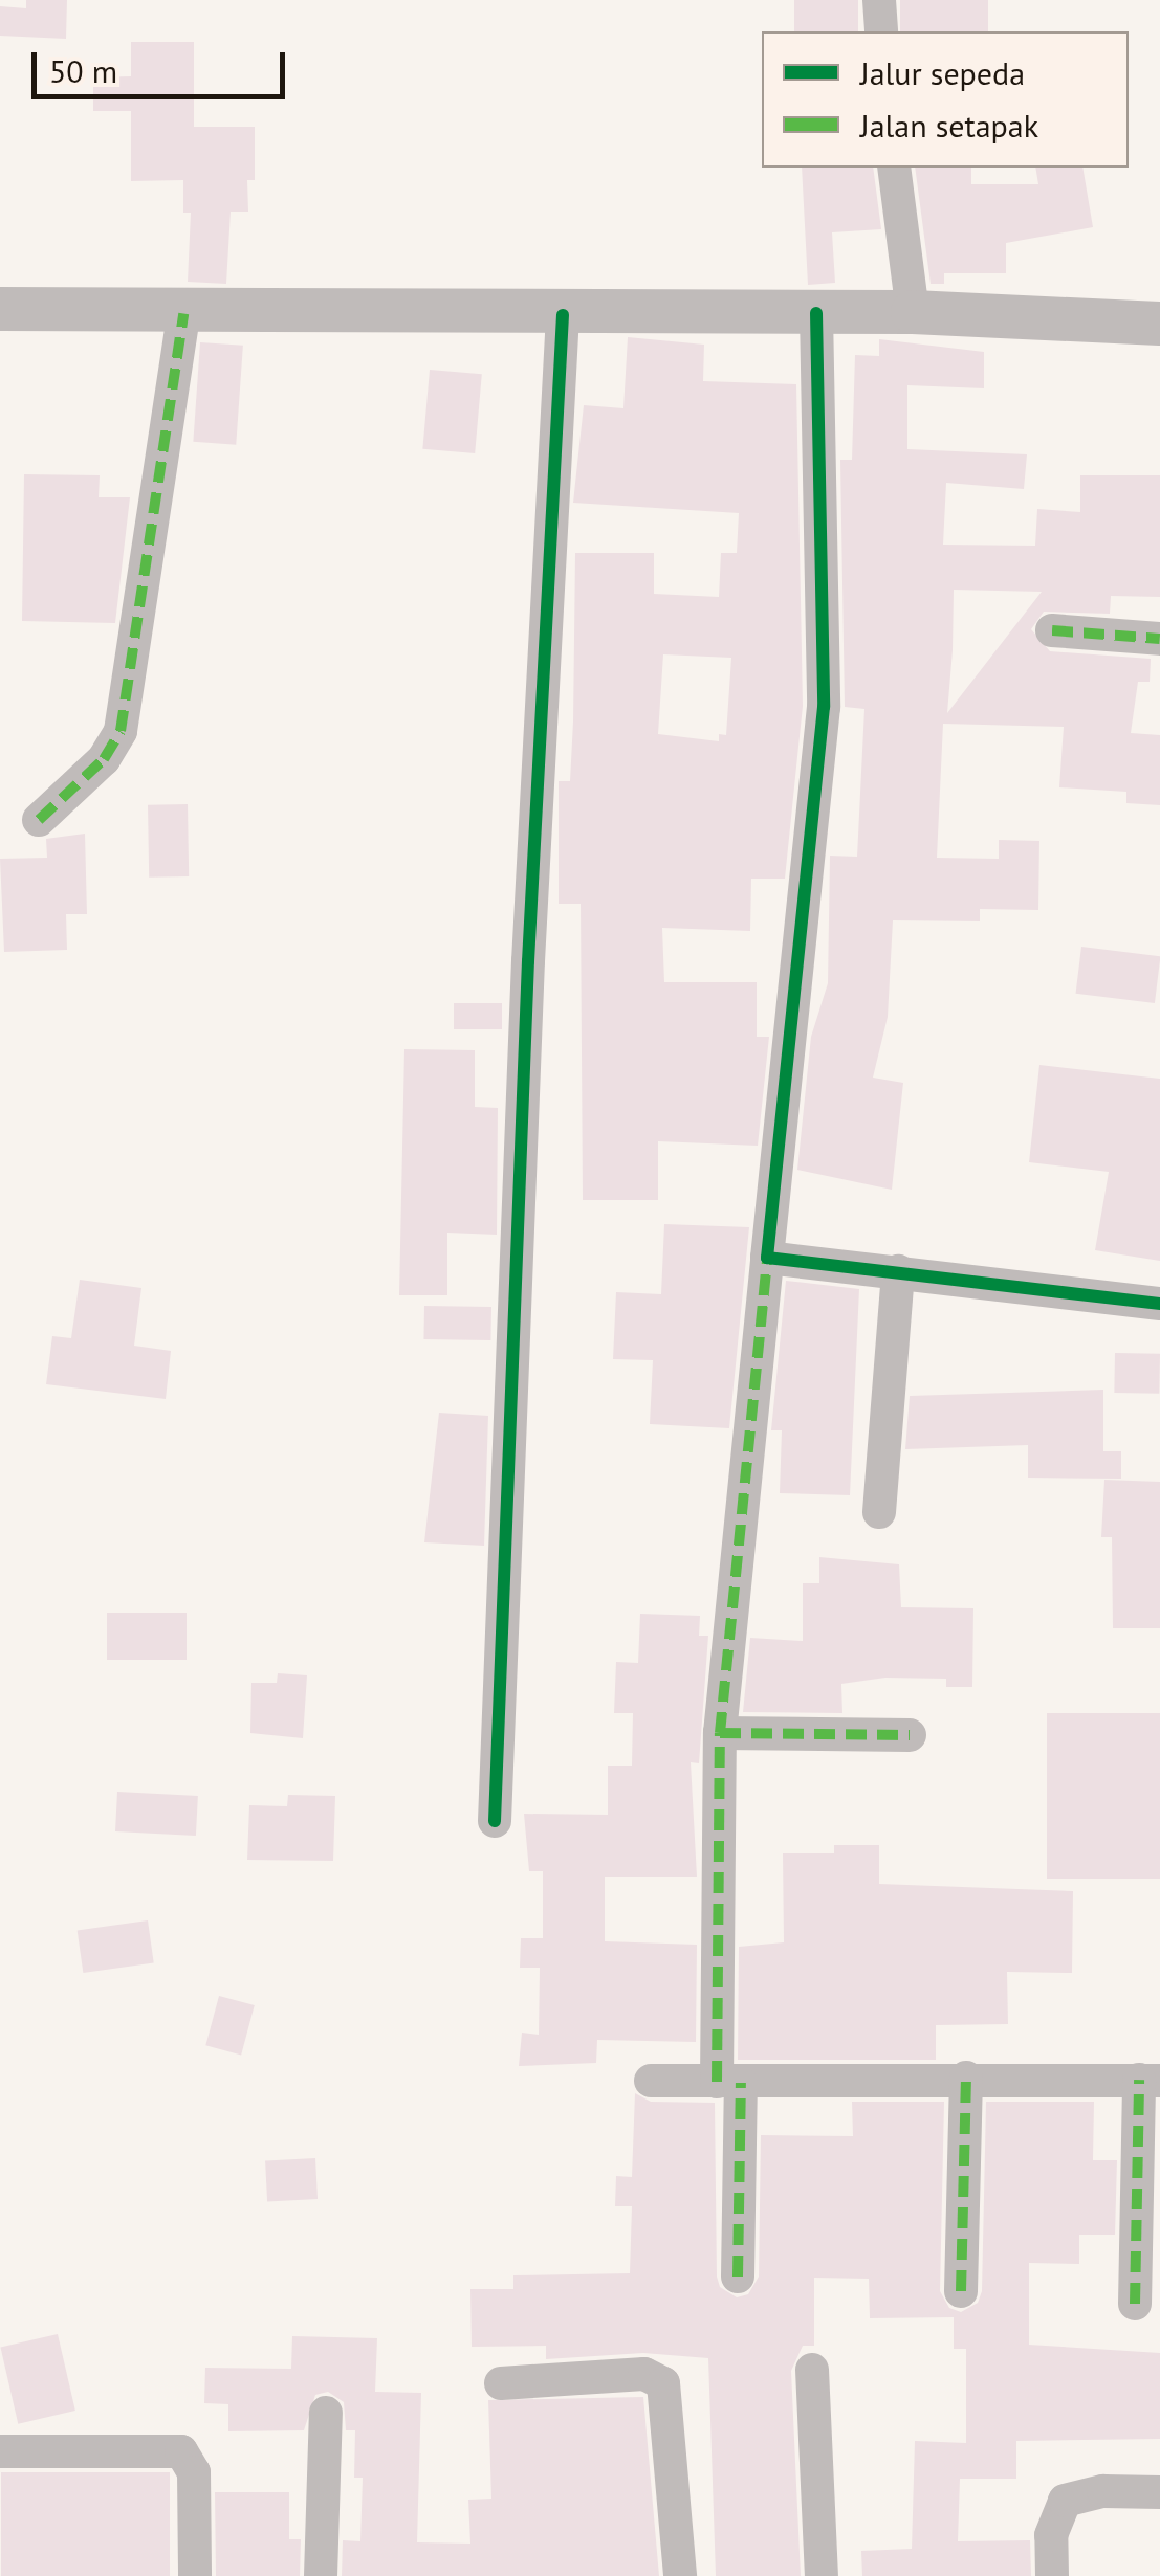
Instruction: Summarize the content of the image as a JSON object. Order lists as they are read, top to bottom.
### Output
{
  "legend": ["Jalur sepeda", "Jalan setapak"],
  "scale_bar": "50 m"
}
